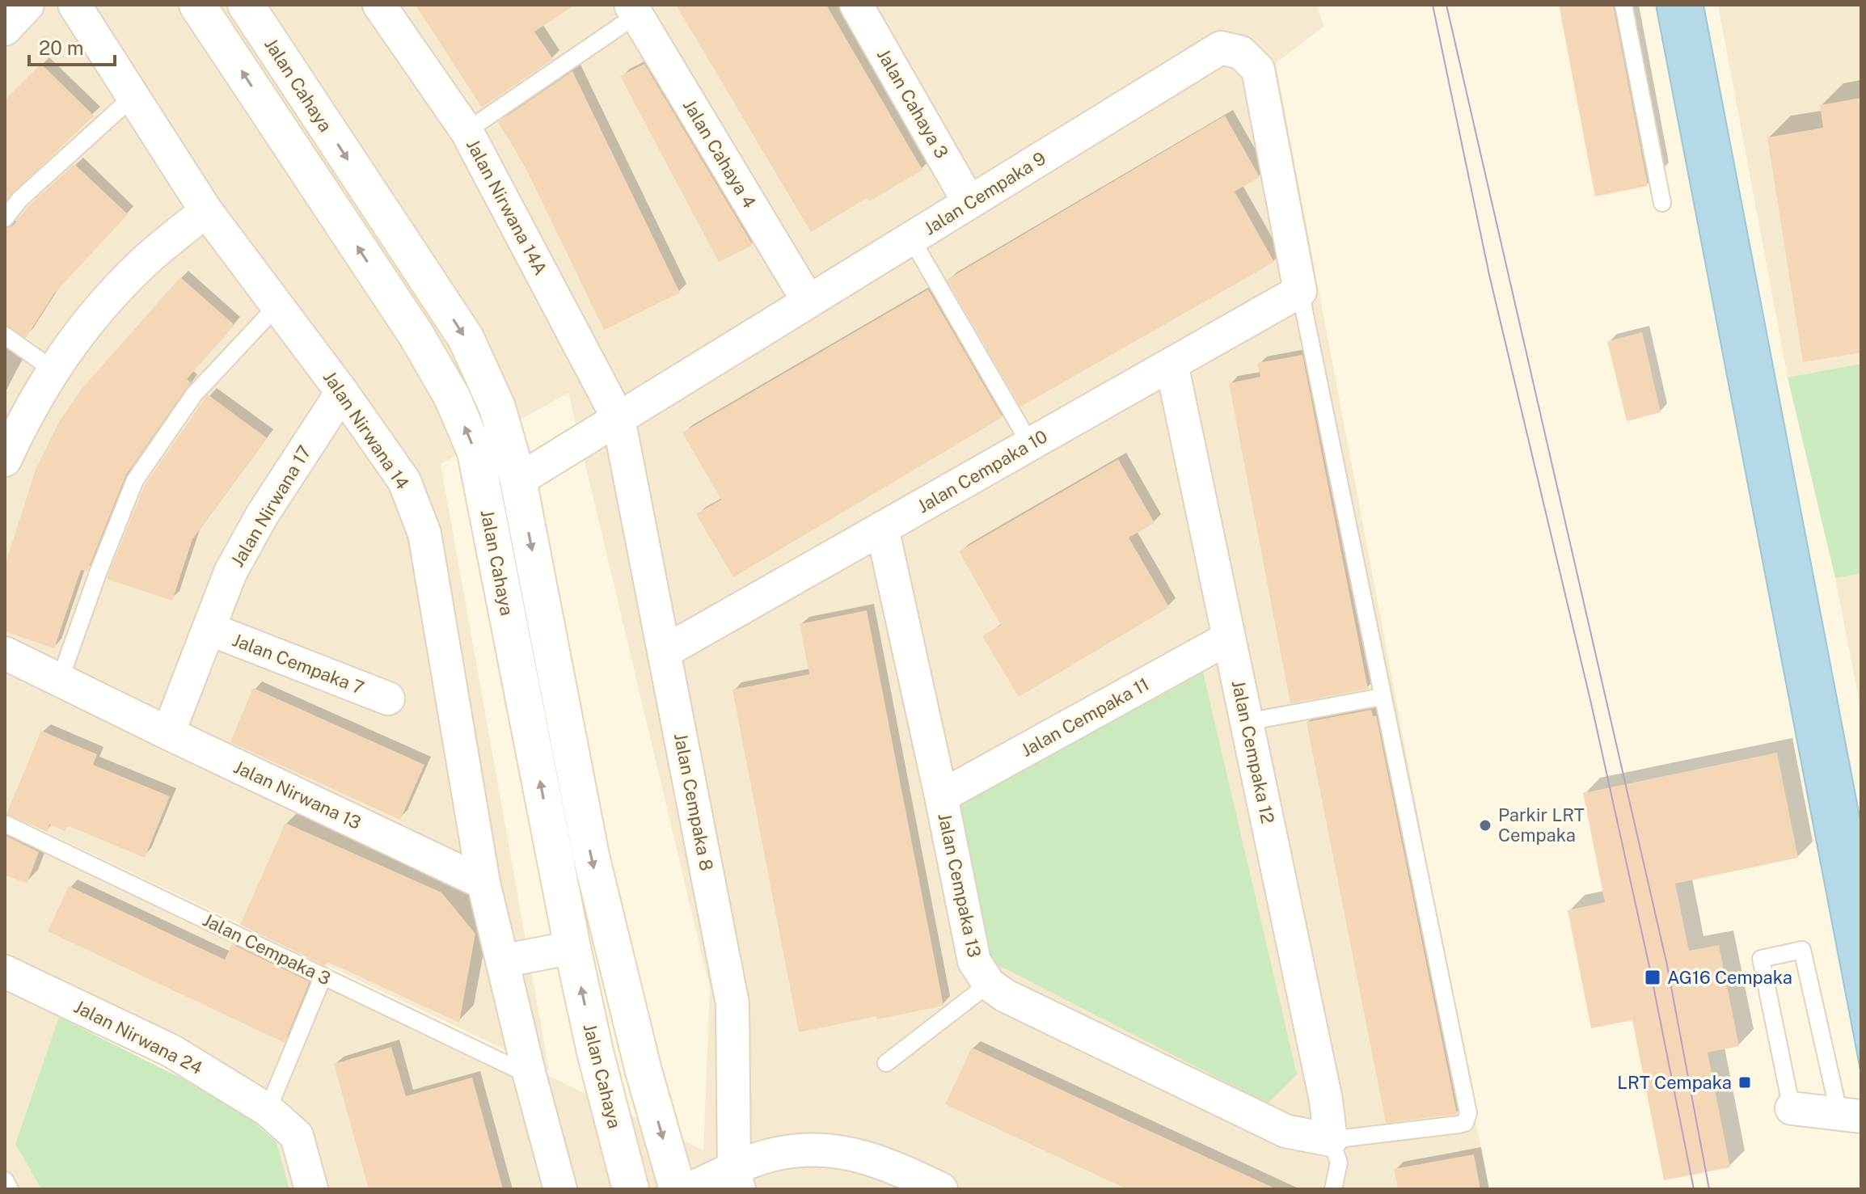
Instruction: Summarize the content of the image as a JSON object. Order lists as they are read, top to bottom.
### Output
{
  "streets": {
    "main road": ["Jalan Cahaya"],
    "street": [
      "Jalan Cahaya 3",
      "Jalan Cahaya 4",
      "Jalan Cempaka 9",
      "Jalan Nirwana 14A",
      "Jalan Nirwana 14",
      "Jalan Cempaka 10",
      "Jalan Nirwana 17",
      "Jalan Cempaka 7",
      "Jalan Cempaka 11",
      "Jalan Cempaka 12",
      "Jalan Nirwana 13",
      "Jalan Cempaka 8",
      "Jalan Cempaka 13",
      "Jalan Nirwana 24"
    ],
    "lane": ["Jalan Cempaka 3"]
  },
  "crossings": [
    ["Jalan Cahaya", "Jalan Cempaka 9"],
    ["Jalan Cahaya 3", "Jalan Cempaka 9"],
    ["Jalan Cahaya 4", "Jalan Cempaka 9"],
    ["Jalan Cempaka 9", "Jalan Nirwana 14A"],
    ["Jalan Cempaka 9", "Jalan Cempaka 10"],
    ["Jalan Cempaka 9", "Jalan Cempaka 8"],
    ["Jalan Nirwana 14A", "Jalan Cempaka 8"],
    ["Jalan Nirwana 14", "Jalan Nirwana 17"],
    ["Jalan Nirwana 14", "Jalan Nirwana 13"],
    ["Jalan Cempaka 10", "Jalan Cempaka 12"],
    ["Jalan Cempaka 10", "Jalan Cempaka 8"],
    ["Jalan Cempaka 10", "Jalan Cempaka 13"],
    ["Jalan Nirwana 17", "Jalan Cempaka 7"],
    ["Jalan Nirwana 17", "Jalan Nirwana 13"],
    ["Jalan Cempaka 11", "Jalan Cempaka 12"],
    ["Jalan Cempaka 11", "Jalan Cempaka 13"],
    ["Jalan Cempaka 12", "Jalan Cempaka 13"]
  ],
  "places": {
    "other": ["Parkir LRT Cempaka"],
    "transit": ["AG16 Cempaka", "LRT Cempaka"]
  },
  "scale_bar": "20 m"
}
